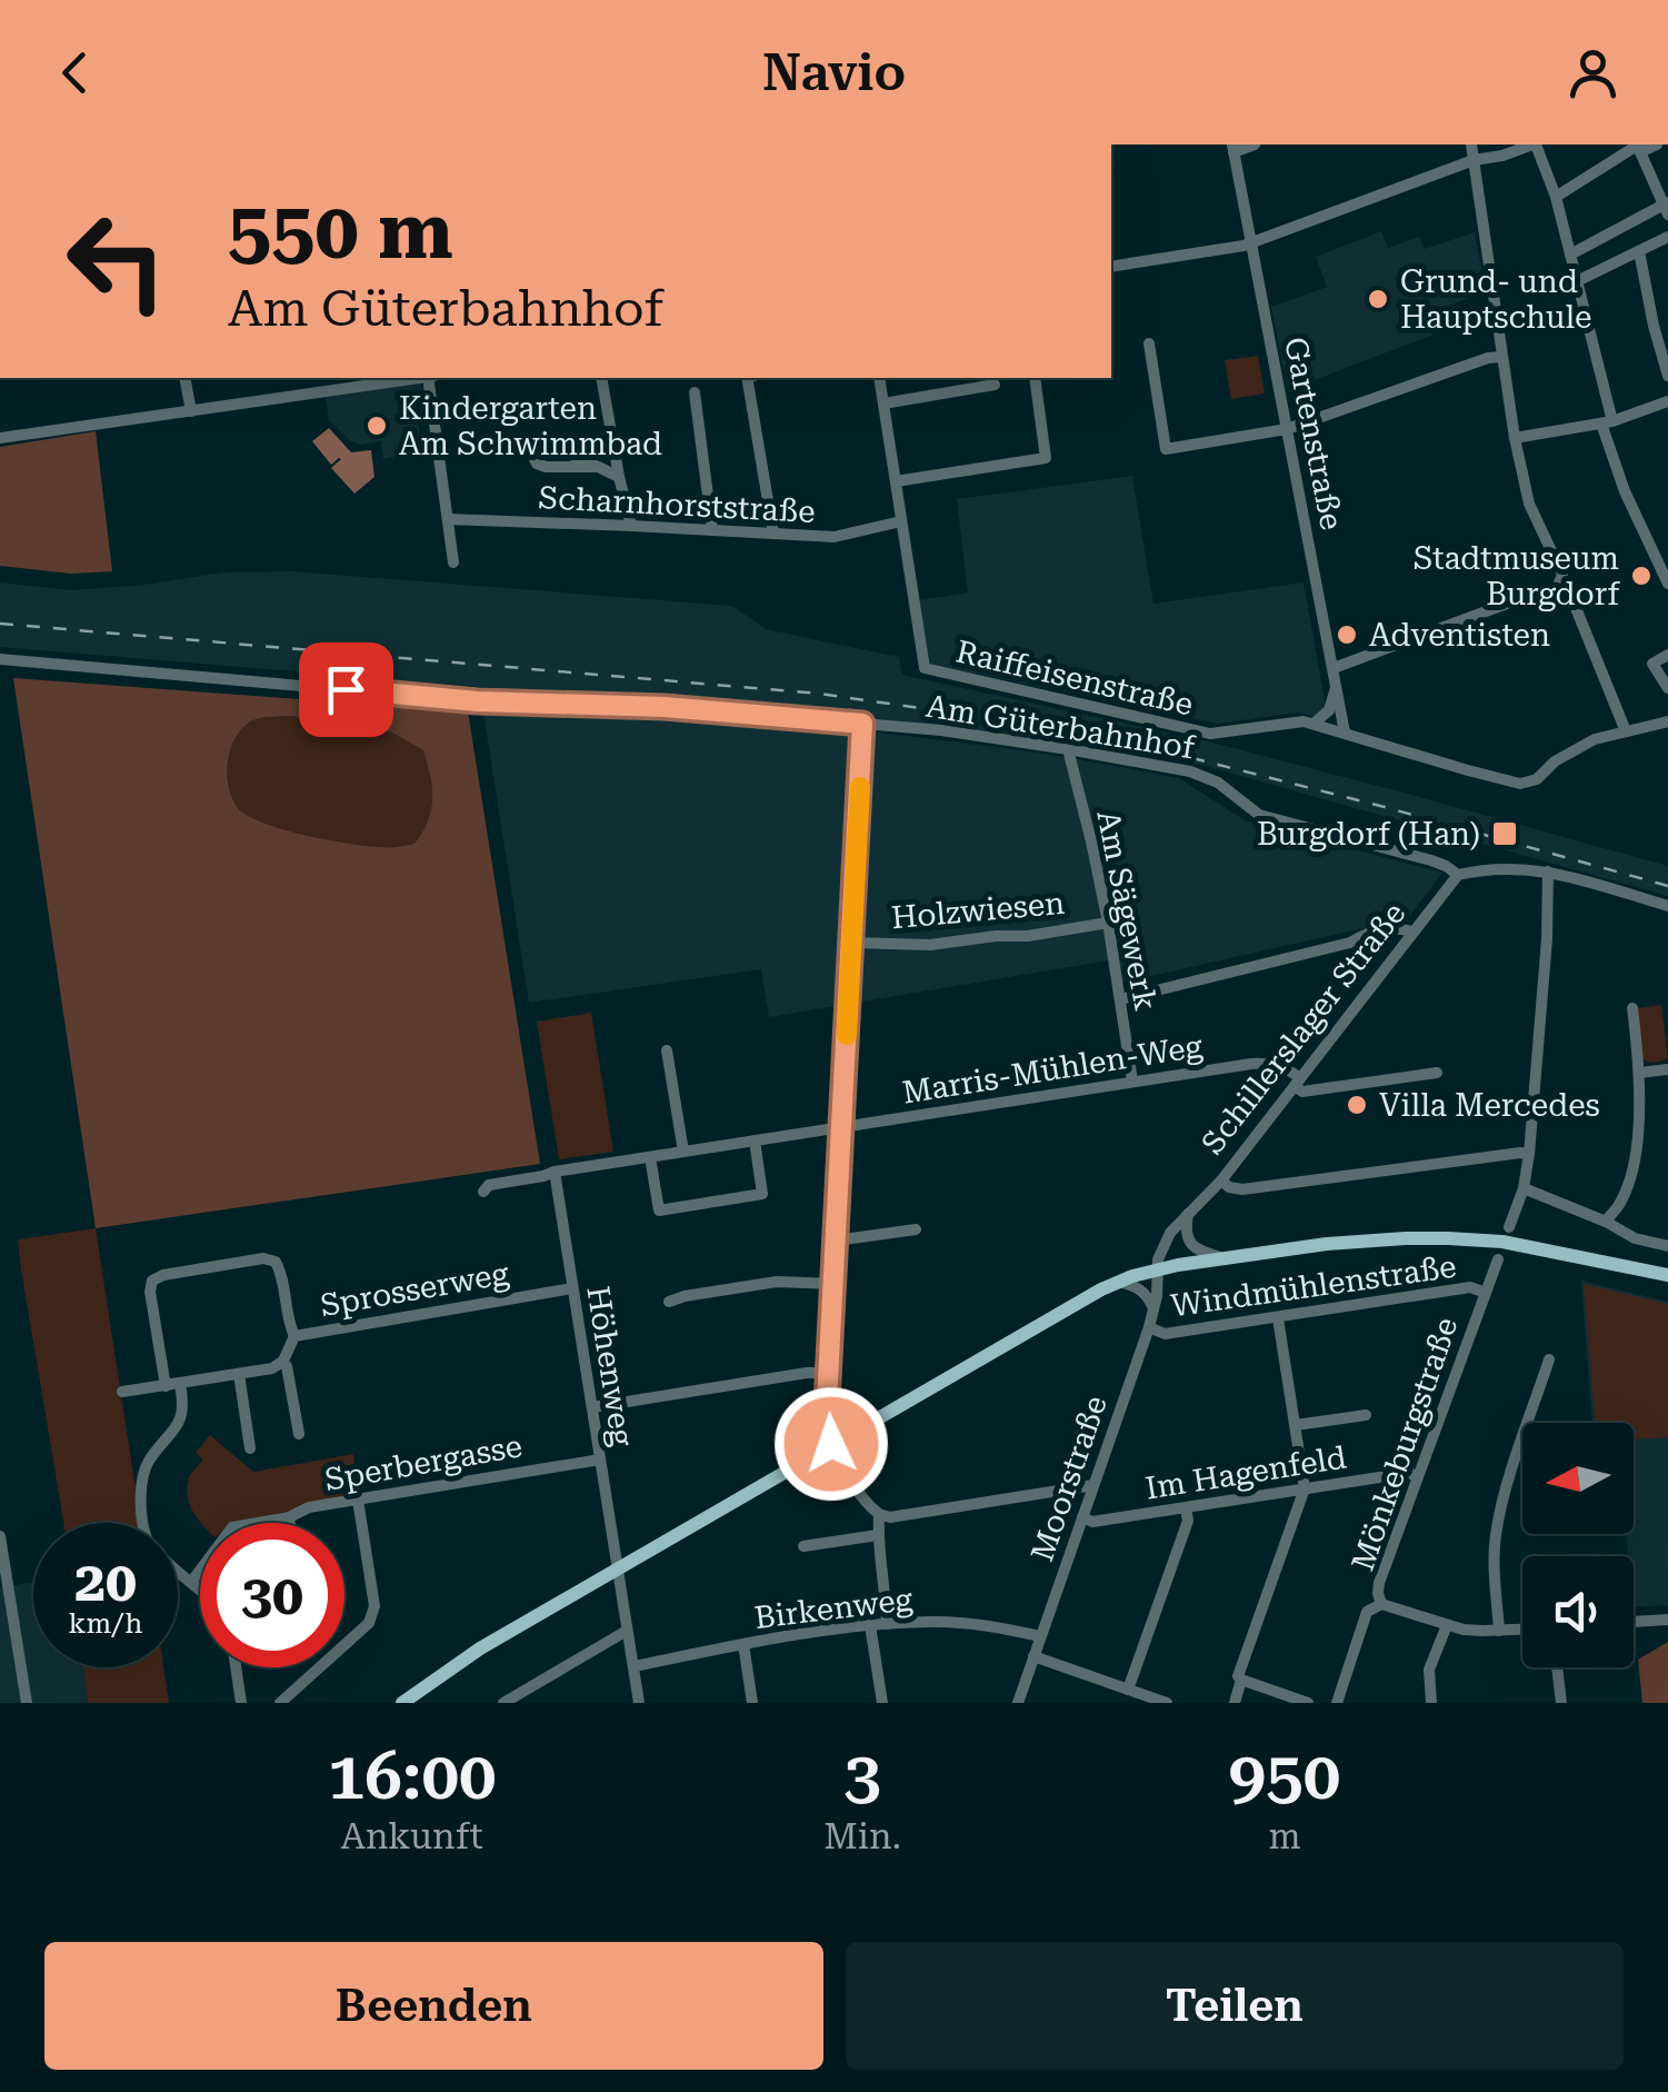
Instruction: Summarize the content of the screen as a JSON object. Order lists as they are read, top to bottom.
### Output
{
  "streets": {
    "street": [
      "Gartenstraße",
      "Scharnhorststraße",
      "Raiffeisenstraße",
      "Am Güterbahnhof",
      "Holzwiesen",
      "Am Sägewerk",
      "Schillerslager Straße",
      "Marris-Mühlen-Weg",
      "Windmühlenstraße",
      "Sprosserweg",
      "Höhenweg",
      "Mönkeburgstraße",
      "Sperbergasse",
      "Im Hagenfeld",
      "Moorstraße",
      "Birkenweg"
    ]
  },
  "crossings": [
    ["Gartenstraße", "Raiffeisenstraße"],
    ["Scharnhorststraße", "Raiffeisenstraße"],
    ["Am Güterbahnhof", "Am Sägewerk"],
    ["Am Güterbahnhof", "Schillerslager Straße"],
    ["Holzwiesen", "Am Sägewerk"],
    ["Am Sägewerk", "Marris-Mühlen-Weg"],
    ["Schillerslager Straße", "Marris-Mühlen-Weg"],
    ["Schillerslager Straße", "Moorstraße"],
    ["Marris-Mühlen-Weg", "Höhenweg"],
    ["Windmühlenstraße", "Mönkeburgstraße"],
    ["Windmühlenstraße", "Moorstraße"],
    ["Sprosserweg", "Höhenweg"],
    ["Höhenweg", "Sperbergasse"],
    ["Höhenweg", "Birkenweg"],
    ["Mönkeburgstraße", "Im Hagenfeld"],
    ["Im Hagenfeld", "Moorstraße"],
    ["Moorstraße", "Birkenweg"]
  ],
  "places": {
    "other": [
      "Grund- und Hauptschule",
      "Kindergarten Am Schwimmbad",
      "Stadtmuseum Burgdorf",
      "Adventisten",
      "Villa Mercedes"
    ],
    "transit": ["Burgdorf (Han)"]
  },
  "north": "left",
  "page": {
    "header": "Navio",
    "turn": ["550 m", "Am Güterbahnhof"],
    "speed": "20 km/h",
    "limit": "30",
    "eta": [
      "16:00",
      "Ankunft",
      "3",
      "Min.",
      "950",
      "m"
    ],
    "buttons": ["Beenden", "Teilen"]
  }
}
